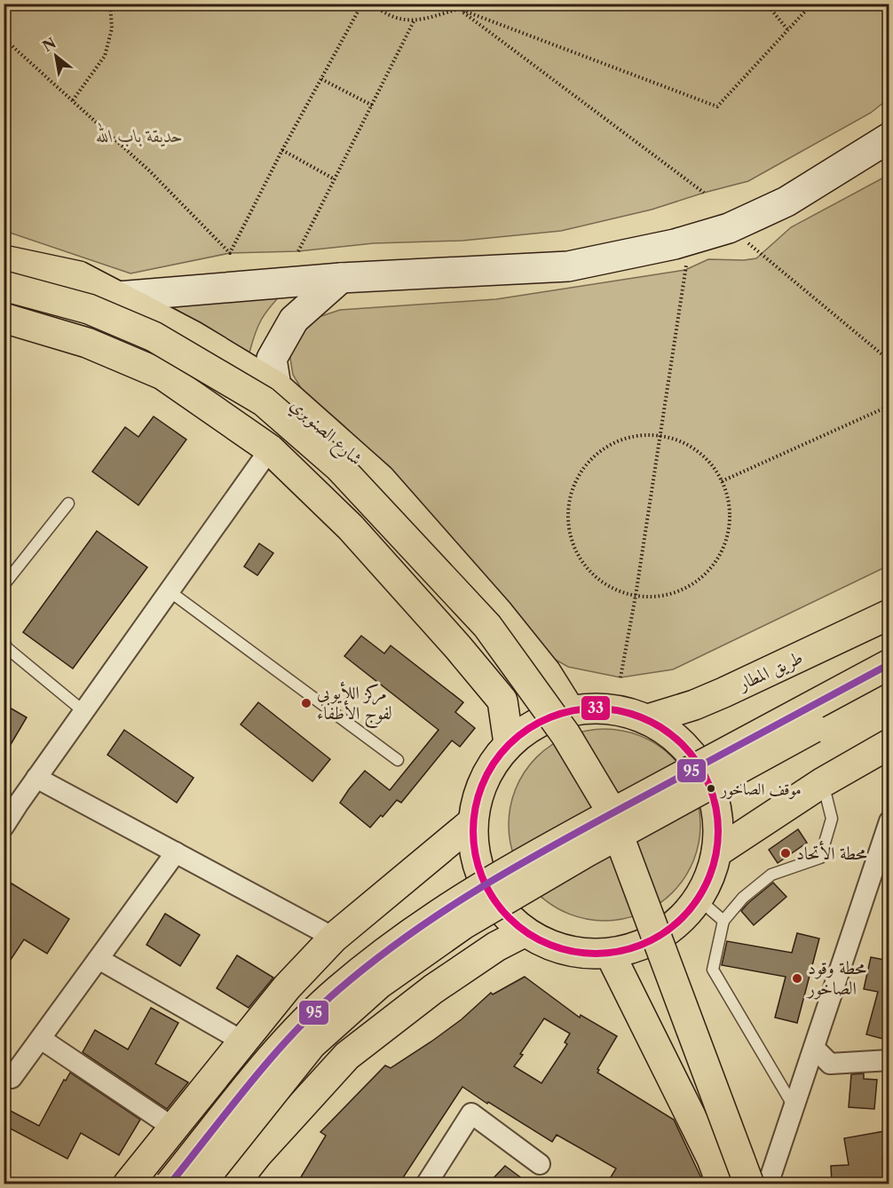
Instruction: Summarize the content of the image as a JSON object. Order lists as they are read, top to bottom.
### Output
{
  "streets": {
    "main road": ["شارع الصنوبري", "طريق المطار"]
  },
  "parks": ["حديقة باب الله"],
  "places": [
    "مركز اللأيوبي لفوج الأطفاء",
    "موقف الصاخور",
    "محطة الأتحاد",
    "محطة وقود الصاخور"
  ],
  "lines": ["transit line 95", "transit line 33"],
  "north": "top left"
}
